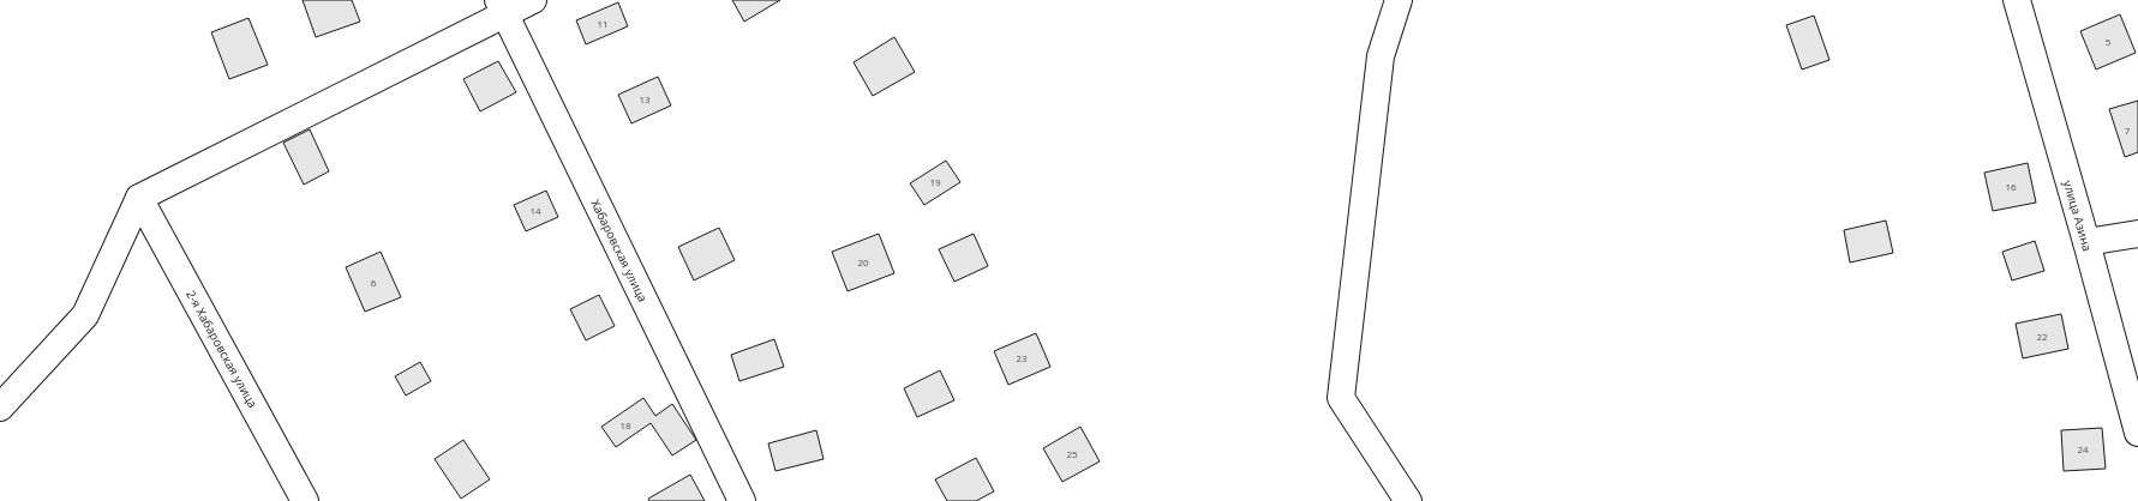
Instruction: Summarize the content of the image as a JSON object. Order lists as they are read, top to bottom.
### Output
{
  "streets": {
    "street": ["улица Азина", "Хабаровская улица", "2-я Хабаровская улица"]
  },
  "house_numbers": [
    "11",
    "5",
    "13",
    "7",
    "19",
    "16",
    "14",
    "20",
    "6",
    "22",
    "23",
    "18",
    "24",
    "25"
  ]
}
